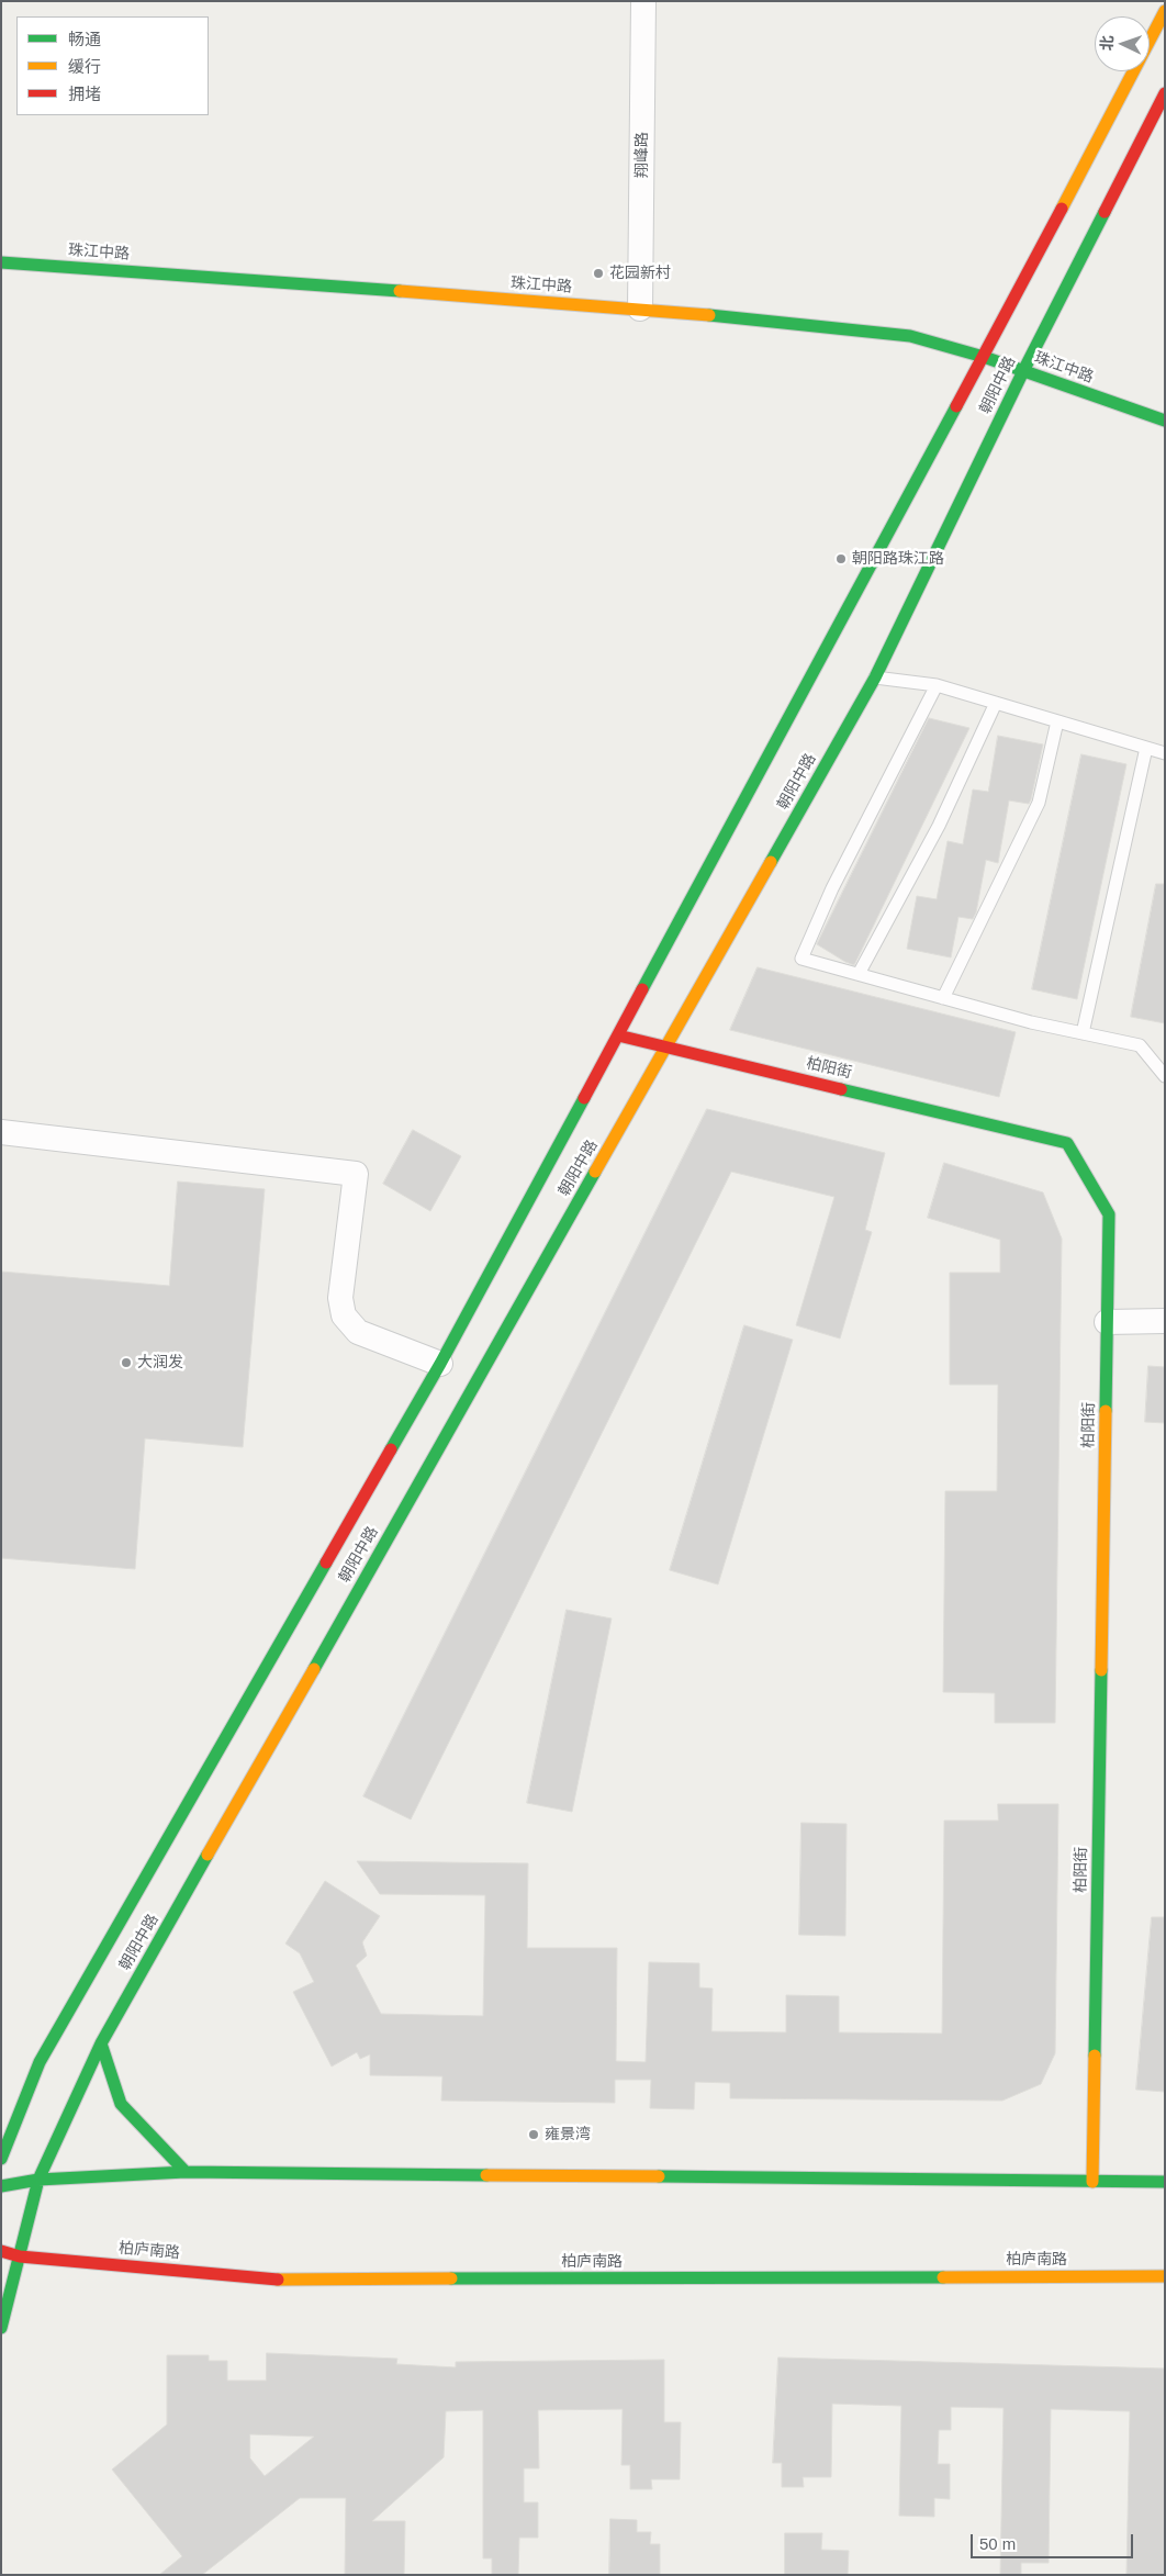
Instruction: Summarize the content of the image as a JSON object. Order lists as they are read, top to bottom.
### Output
{
  "streets": {
    "main road": [
      "珠江中路",
      "朝阳中路",
      "柏阳街",
      "柏庐南路"
    ],
    "street": ["翔峰路"]
  },
  "crossings": [
    ["翔峰路", "珠江中路"],
    ["珠江中路", "朝阳中路"],
    ["朝阳中路", "柏阳街"],
    ["朝阳中路", "柏庐南路"]
  ],
  "places": [
    "花园新村",
    "朝阳路珠江路",
    "大润发",
    "雍景湾"
  ],
  "legend": ["畅通", "缓行", "拥堵"],
  "scale_bar": "50 m",
  "north": "left"
}
